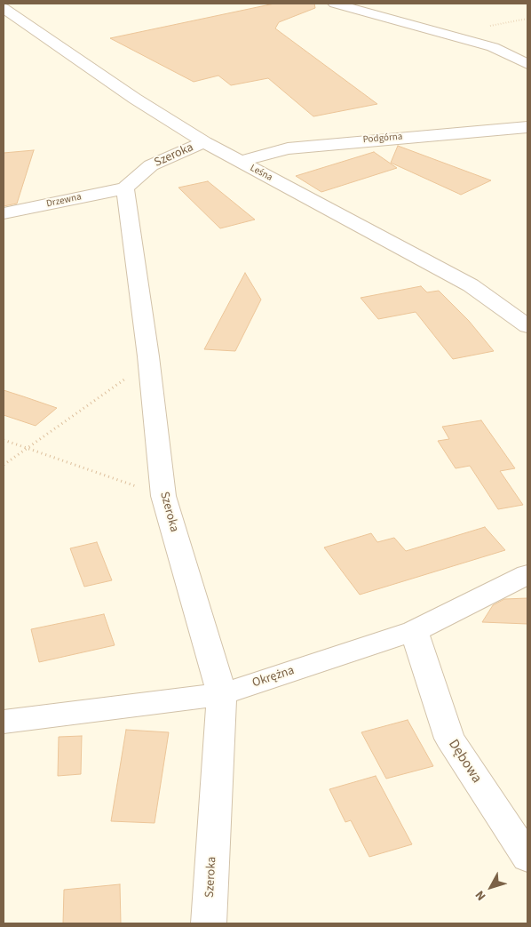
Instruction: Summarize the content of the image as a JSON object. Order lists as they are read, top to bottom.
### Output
{
  "streets": {
    "street": [
      "Podgórna",
      "Szeroka",
      "Leśna",
      "Drzewna",
      "Okrężna",
      "Dębowa"
    ]
  },
  "crossings": [
    ["Podgórna", "Leśna"],
    ["Szeroka", "Leśna"],
    ["Szeroka", "Drzewna"],
    ["Szeroka", "Okrężna"],
    ["Okrężna", "Dębowa"]
  ],
  "north": "bottom left"
}
